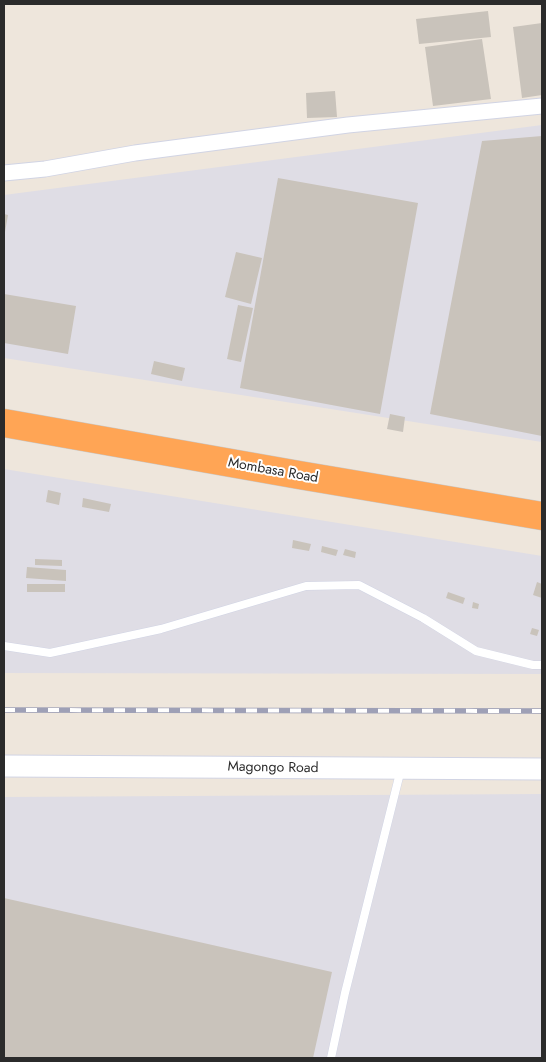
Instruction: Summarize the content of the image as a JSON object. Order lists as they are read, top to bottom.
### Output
{
  "streets": {
    "highway": ["Mombasa Road"],
    "street": ["Magongo Road"]
  }
}
